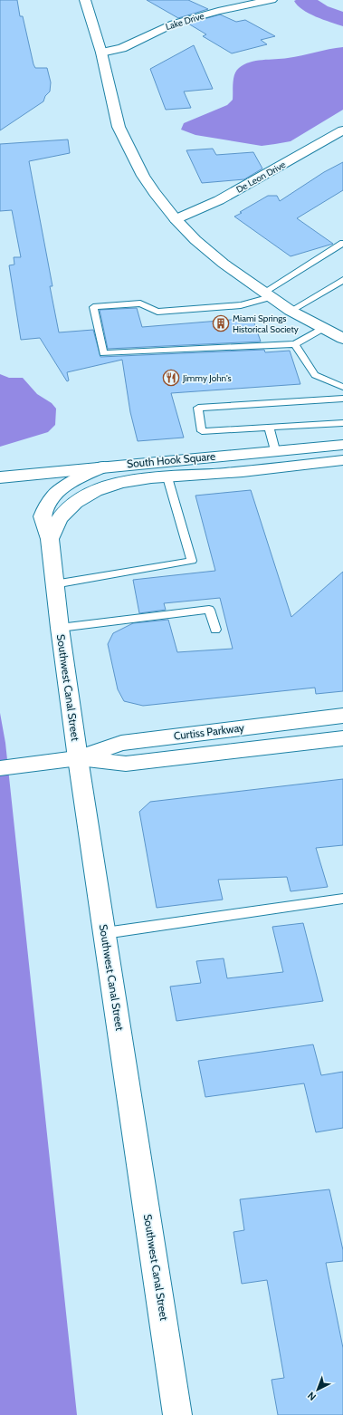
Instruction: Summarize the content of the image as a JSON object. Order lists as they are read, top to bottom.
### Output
{
  "streets": {
    "street": [
      "Lake Drive",
      "De Leon Drive",
      "South Hook Square",
      "Southwest Canal Street",
      "Curtiss Parkway"
    ]
  },
  "crossings": [
    ["South Hook Square", "Southwest Canal Street"],
    ["Southwest Canal Street", "Curtiss Parkway"]
  ],
  "places": {
    "building": ["Miami Springs Historical Society"],
    "restaurant": ["Jimmy John's"]
  },
  "north": "bottom left"
}
